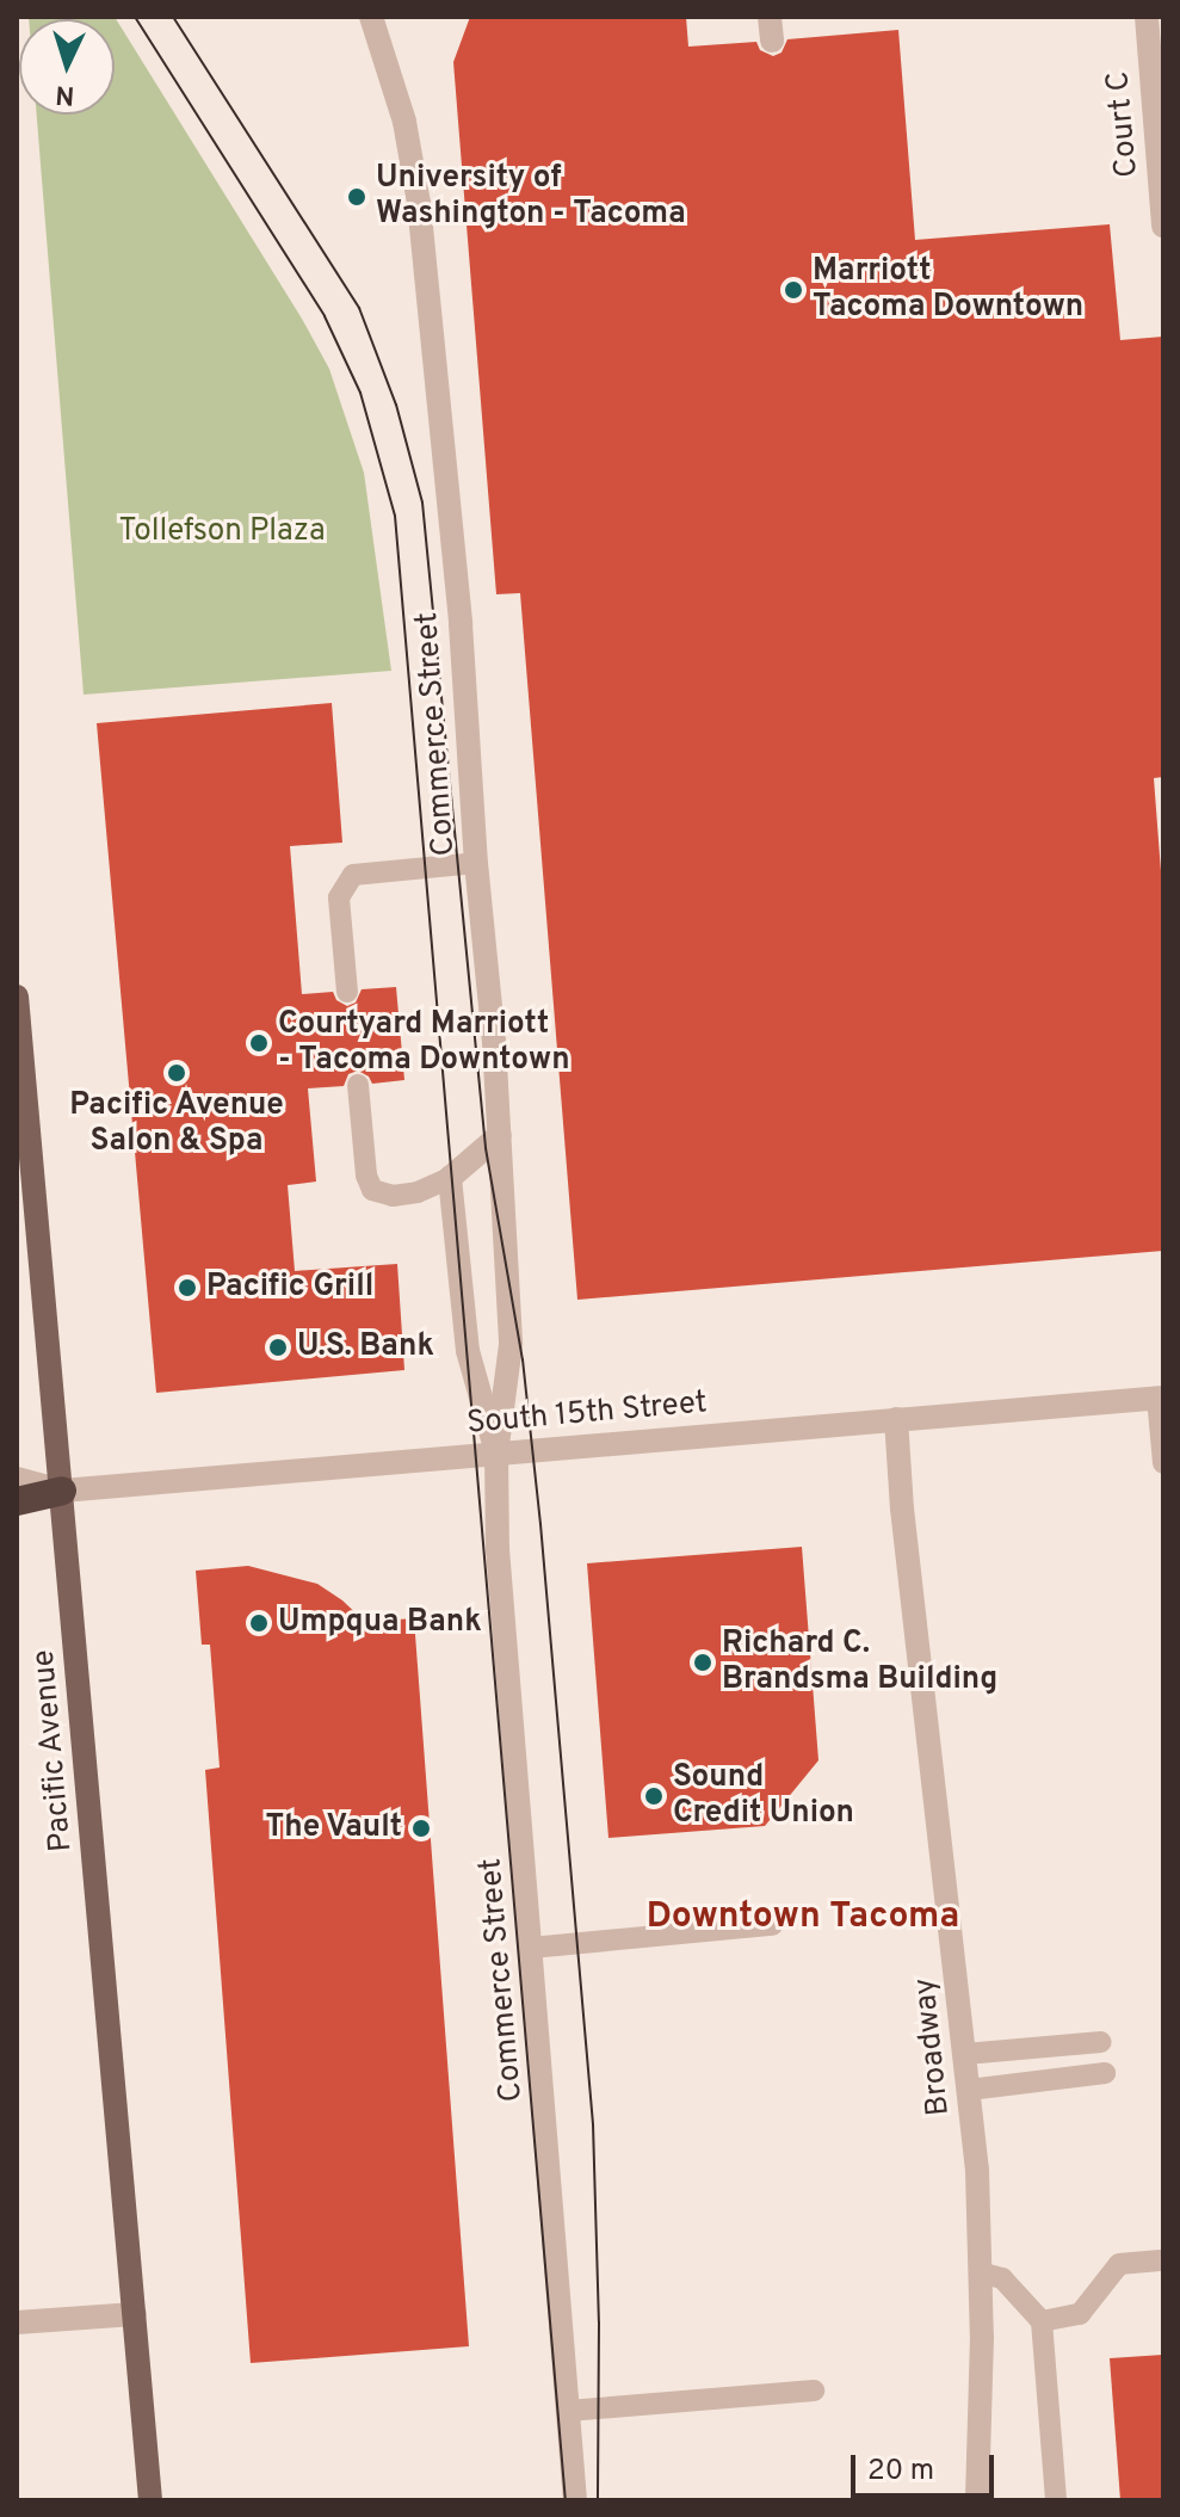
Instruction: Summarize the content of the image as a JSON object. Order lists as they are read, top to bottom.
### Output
{
  "streets": {
    "main road": ["Pacific Avenue"],
    "street": [
      "Court C",
      "Commerce Street",
      "South 15th Street",
      "Broadway"
    ]
  },
  "crossings": [
    ["Commerce Street", "South 15th Street"],
    ["South 15th Street", "Pacific Avenue"],
    ["South 15th Street", "Broadway"]
  ],
  "districts": ["Downtown Tacoma"],
  "parks": ["Tollefson Plaza"],
  "places": [
    "University of Washington - Tacoma",
    "Marriott Tacoma Downtown",
    "Courtyard Marriott - Tacoma Downtown",
    "Pacific Avenue Salon & Spa",
    "Pacific Grill",
    "U.S. Bank",
    "Umpqua Bank",
    "Richard C. Brandsma Building",
    "Sound Credit Union",
    "The Vault"
  ],
  "scale_bar": "20 m",
  "north": "bottom"
}
